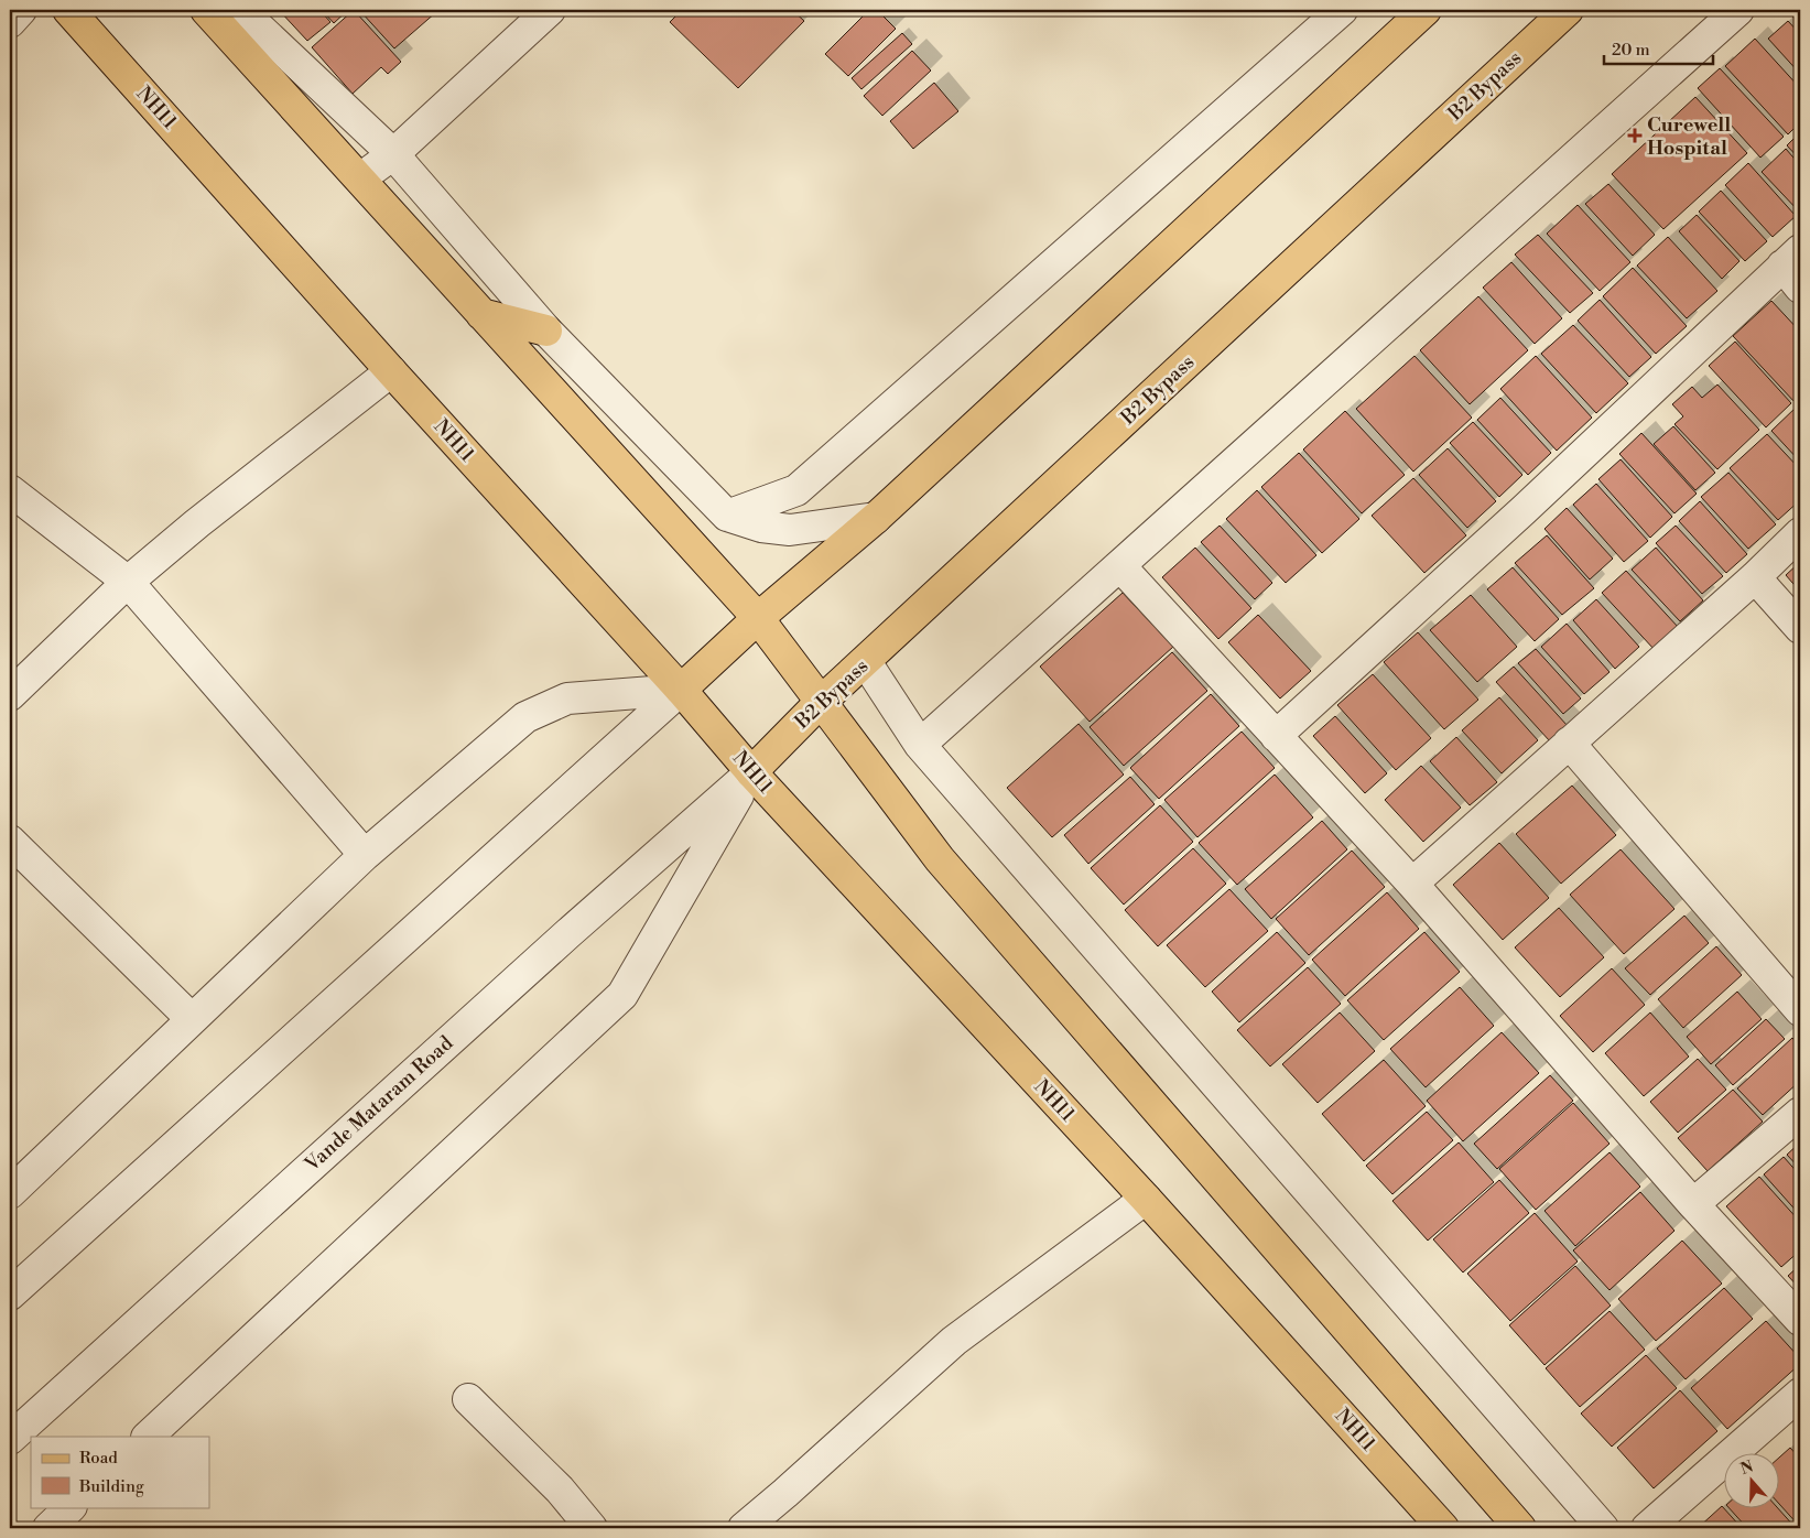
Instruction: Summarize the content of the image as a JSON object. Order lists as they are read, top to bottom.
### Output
{
  "streets": {
    "main road": ["B2 Bypass", "NH11"],
    "street": ["Vande Mataram Road"]
  },
  "crossings": [
    ["B2 Bypass", "NH11"],
    ["B2 Bypass", "Vande Mataram Road"],
    ["NH11", "Vande Mataram Road"]
  ],
  "places": {
    "health": ["Curewell Hospital"]
  },
  "legend": ["Road", "Building"],
  "scale_bar": "20 m",
  "north": "top"
}
